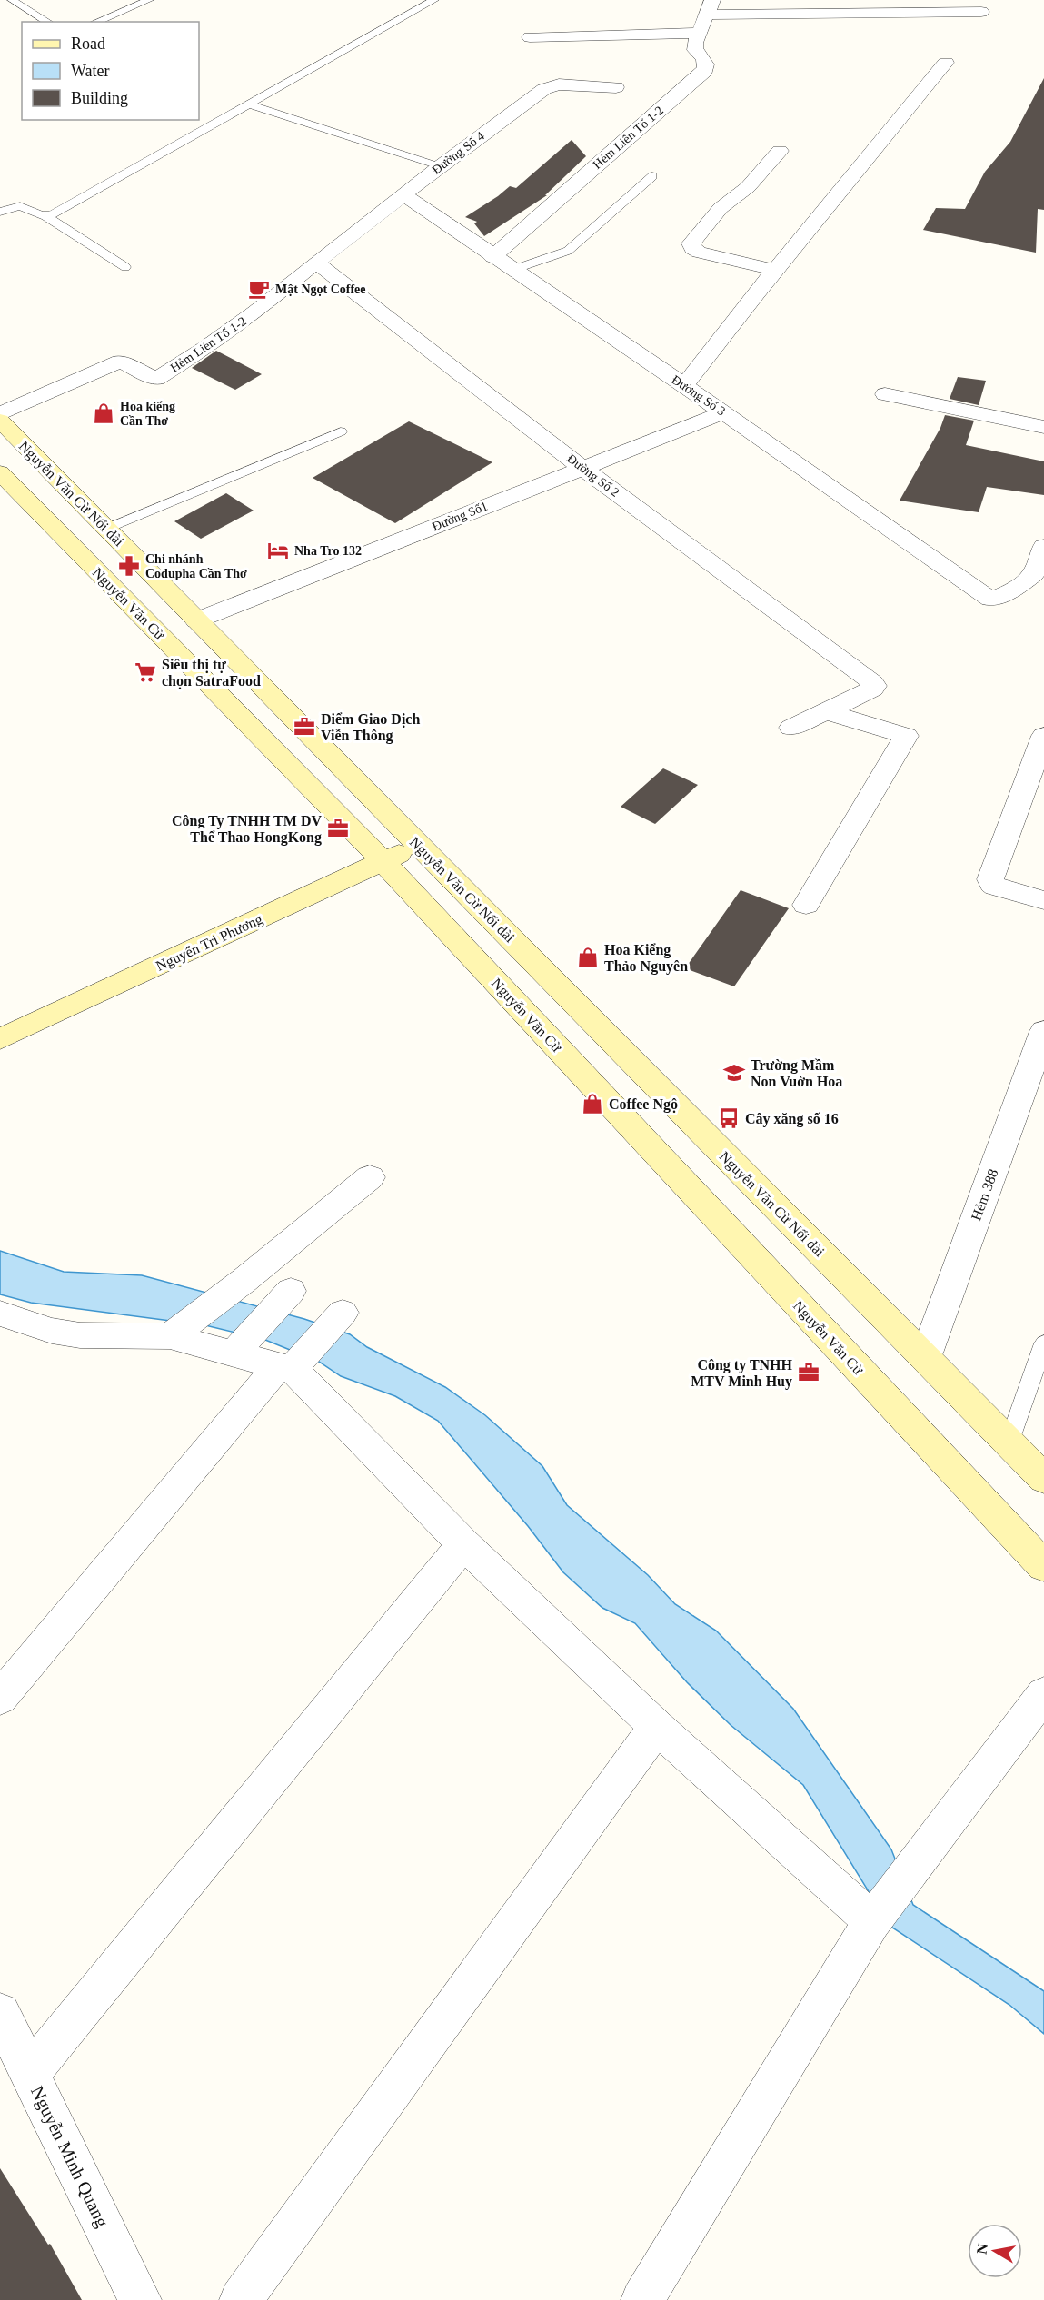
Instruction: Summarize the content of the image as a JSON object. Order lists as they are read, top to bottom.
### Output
{
  "streets": {
    "main road": ["Nguyễn Văn Cừ Nối dài", "Nguyễn Văn Cừ", "Nguyển Tri Phương"],
    "street": [
      "Hẻm Liên Tổ 1-2",
      "Đường Số 4",
      "Đường Số 3",
      "Đường Số 2",
      "Đường Số1",
      "Hẻm 388",
      "Nguyễn Minh Quang"
    ]
  },
  "crossings": [
    ["Hẻm Liên Tổ 1-2", "Đường Số 4"],
    ["Hẻm Liên Tổ 1-2", "Đường Số 3"],
    ["Hẻm Liên Tổ 1-2", "Đường Số 2"],
    ["Đường Số 4", "Đường Số 3"],
    ["Đường Số 4", "Đường Số 2"],
    ["Đường Số 3", "Đường Số1"],
    ["Đường Số 2", "Đường Số1"],
    ["Nguyễn Văn Cừ Nối dài", "Đường Số1"],
    ["Nguyễn Văn Cừ Nối dài", "Nguyển Tri Phương"],
    ["Nguyễn Văn Cừ Nối dài", "Hẻm 388"],
    ["Nguyễn Văn Cừ", "Nguyển Tri Phương"]
  ],
  "places": {
    "cafe": ["Mật Ngọt Coffee"],
    "shop": ["Hoa kiểng Cần Thơ", "Hoa Kiểng Thảo Nguyên", "Coffee Ngộ"],
    "hotel": ["Nha Tro 132"],
    "pharmacy": ["Chi nhánh Codupha Cần Thơ"],
    "supermarket": ["Siêu thị tự chọn SatraFood"],
    "office": ["Điểm Giao Dịch Viễn Thông", "Công Ty TNHH TM DV Thể Thao HongKong", "Công ty TNHH MTV Minh Huy"],
    "school or university": ["Trường Mầm Non Vuờn Hoa"],
    "bus stop": ["Cây xăng số 16"]
  },
  "legend": ["Road", "Water", "Building"],
  "north": "left"
}
